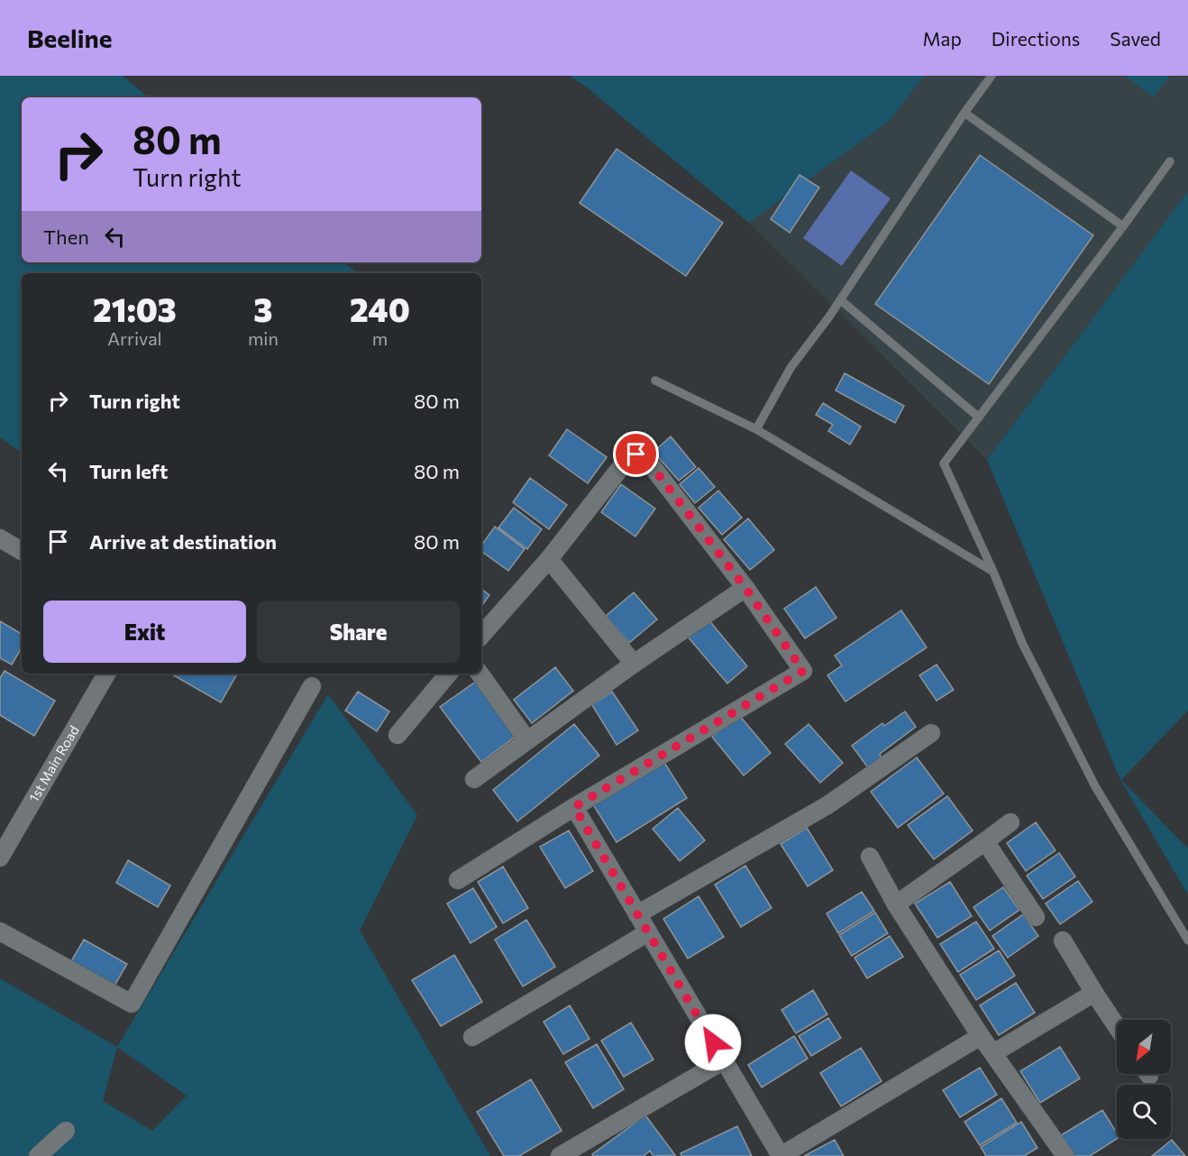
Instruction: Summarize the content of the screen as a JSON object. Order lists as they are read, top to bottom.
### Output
{
  "streets": {
    "street": ["1st Main Road"]
  },
  "north": "bottom left",
  "page": {
    "header": "Beeline",
    "nav": ["Map", "Directions", "Saved"],
    "turn": ["80 m", "Turn right"],
    "then": "Then",
    "eta": [
      "21:03",
      "Arrival",
      "3",
      "min",
      "240",
      "m"
    ],
    "list": [
      {
        "name": "Turn right",
        "value": "80 m"
      },
      {
        "name": "Turn left",
        "value": "80 m"
      },
      {
        "name": "Arrive at destination",
        "value": "80 m"
      }
    ],
    "buttons": ["Exit", "Share"]
  }
}
